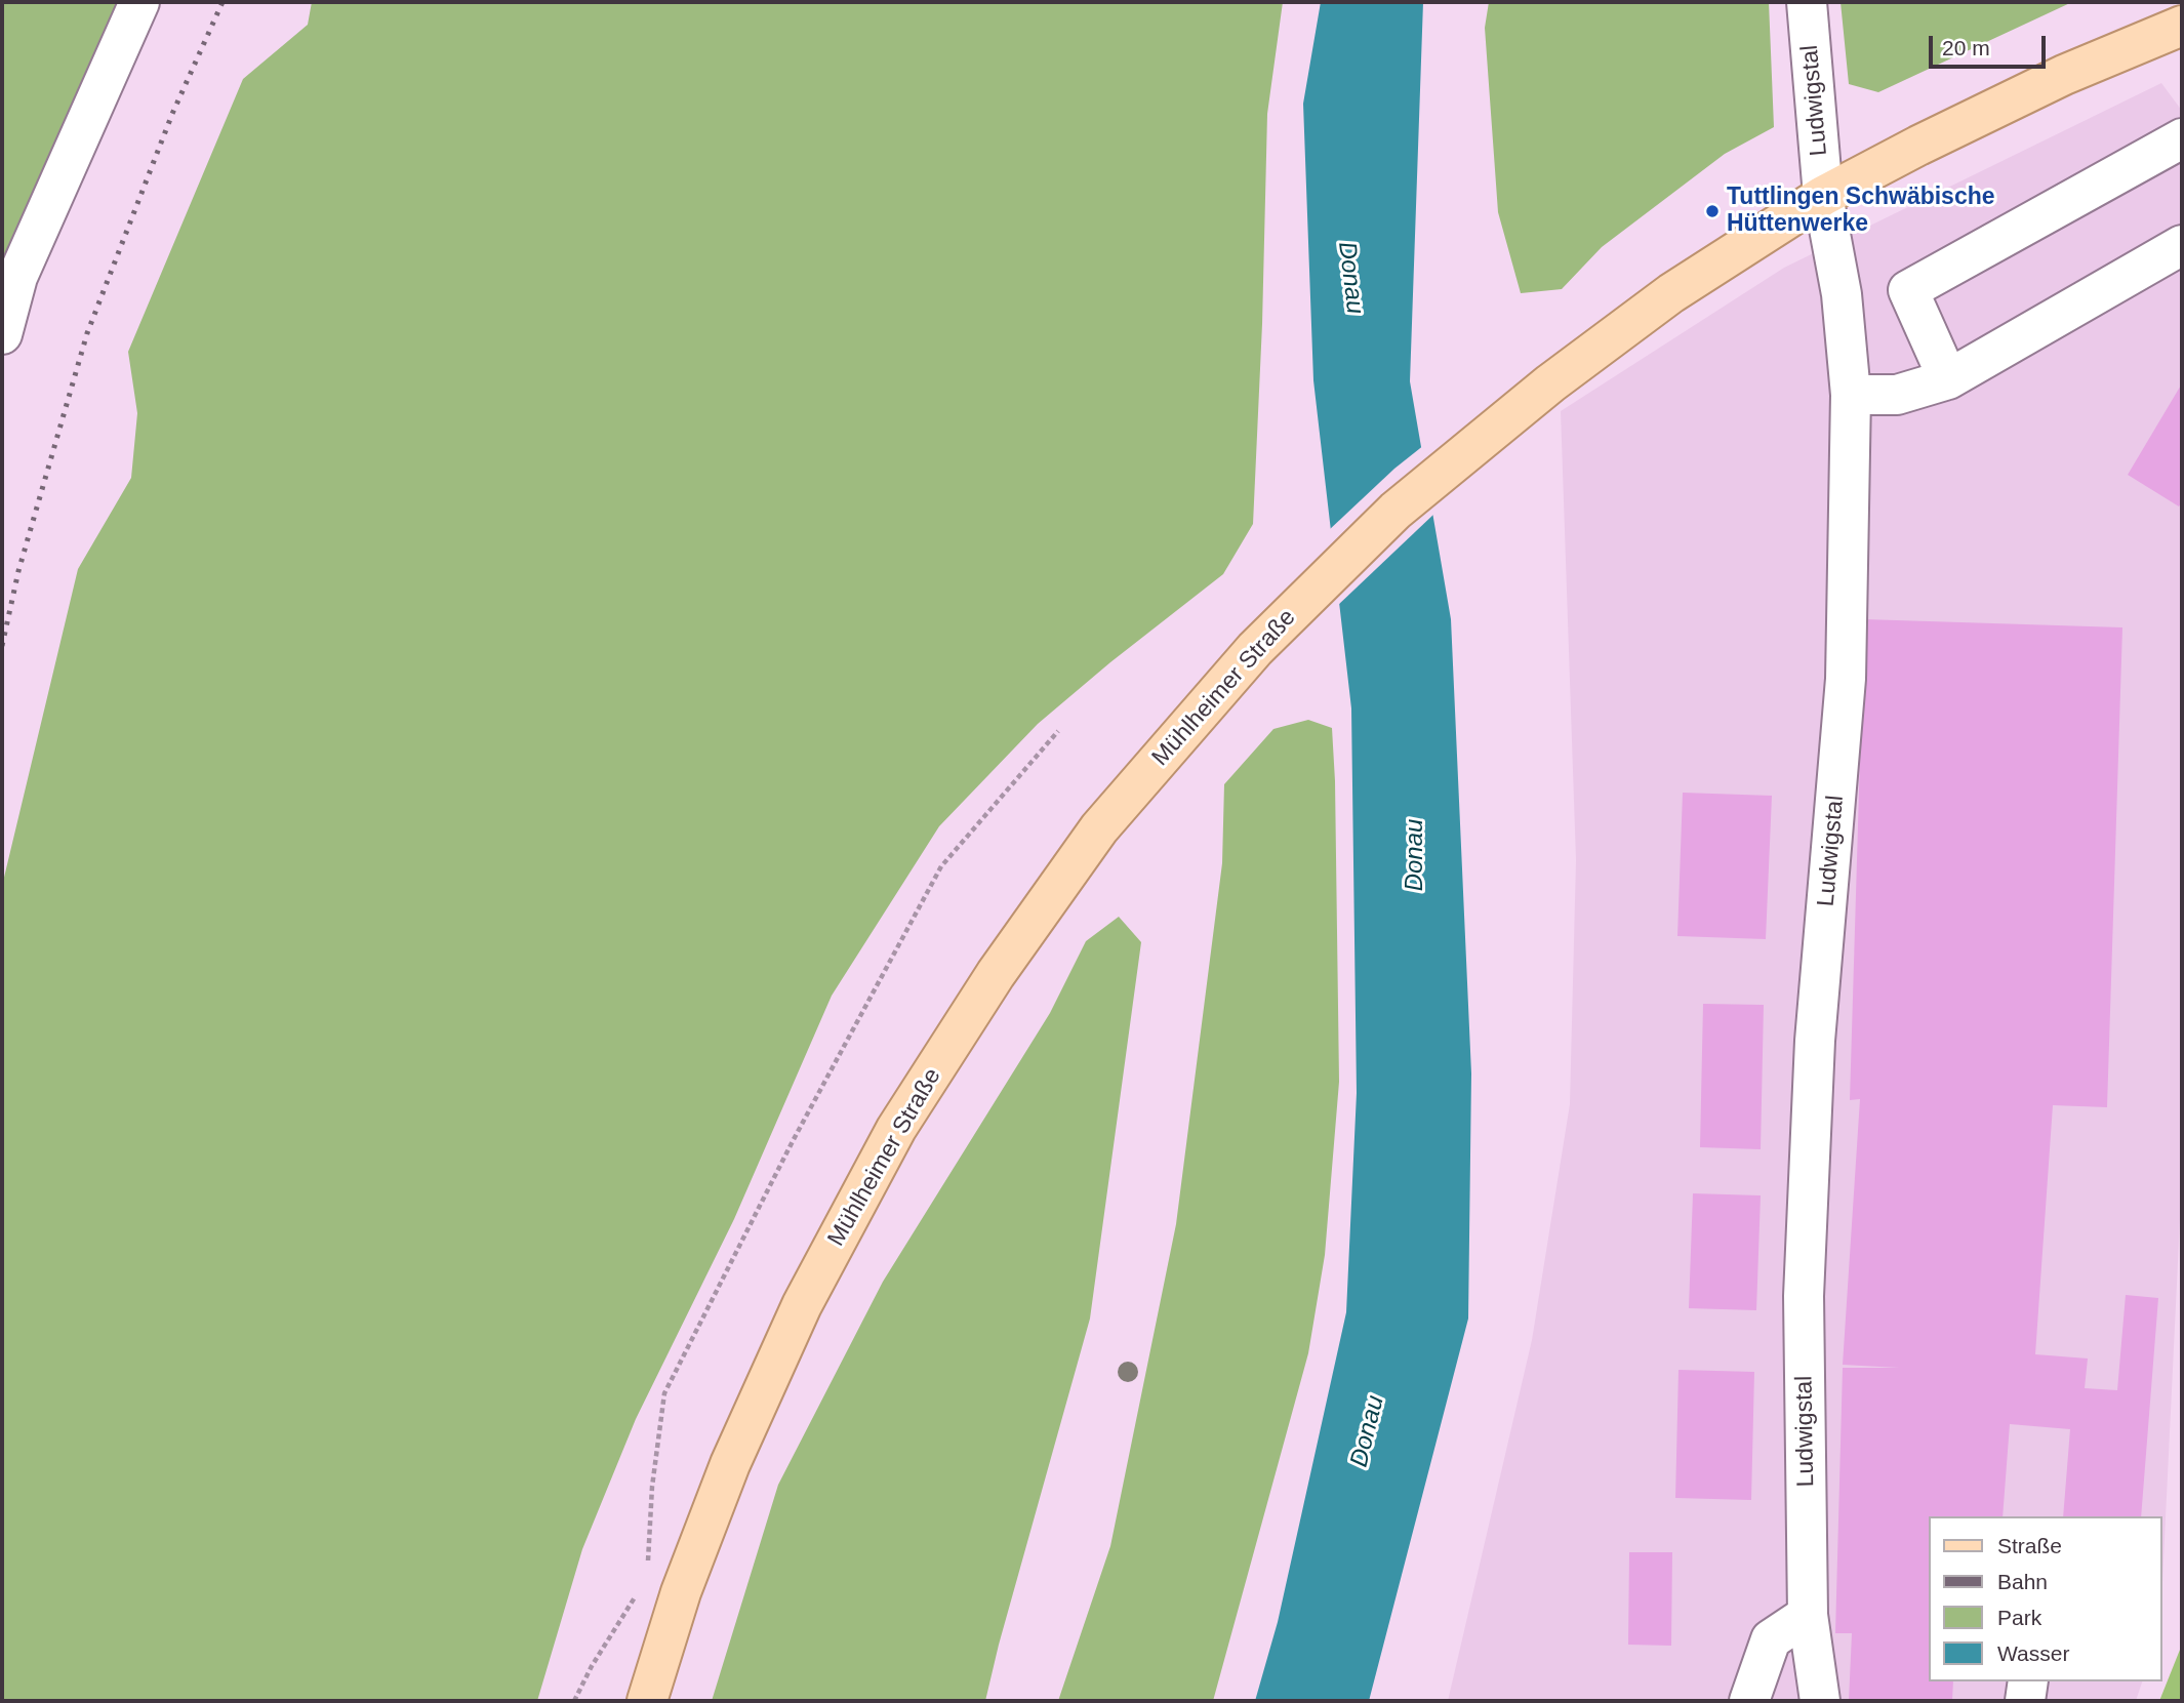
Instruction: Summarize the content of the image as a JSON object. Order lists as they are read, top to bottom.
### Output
{
  "streets": {
    "main road": ["Mühlheimer Straße"],
    "street": ["Ludwigstal"]
  },
  "crossings": [
    ["Ludwigstal", "Mühlheimer Straße"]
  ],
  "water": ["Donau"],
  "places": ["Tuttlingen Schwäbische Hüttenwerke"],
  "legend": [
    "Straße",
    "Bahn",
    "Park",
    "Wasser"
  ],
  "scale_bar": "20 m"
}
